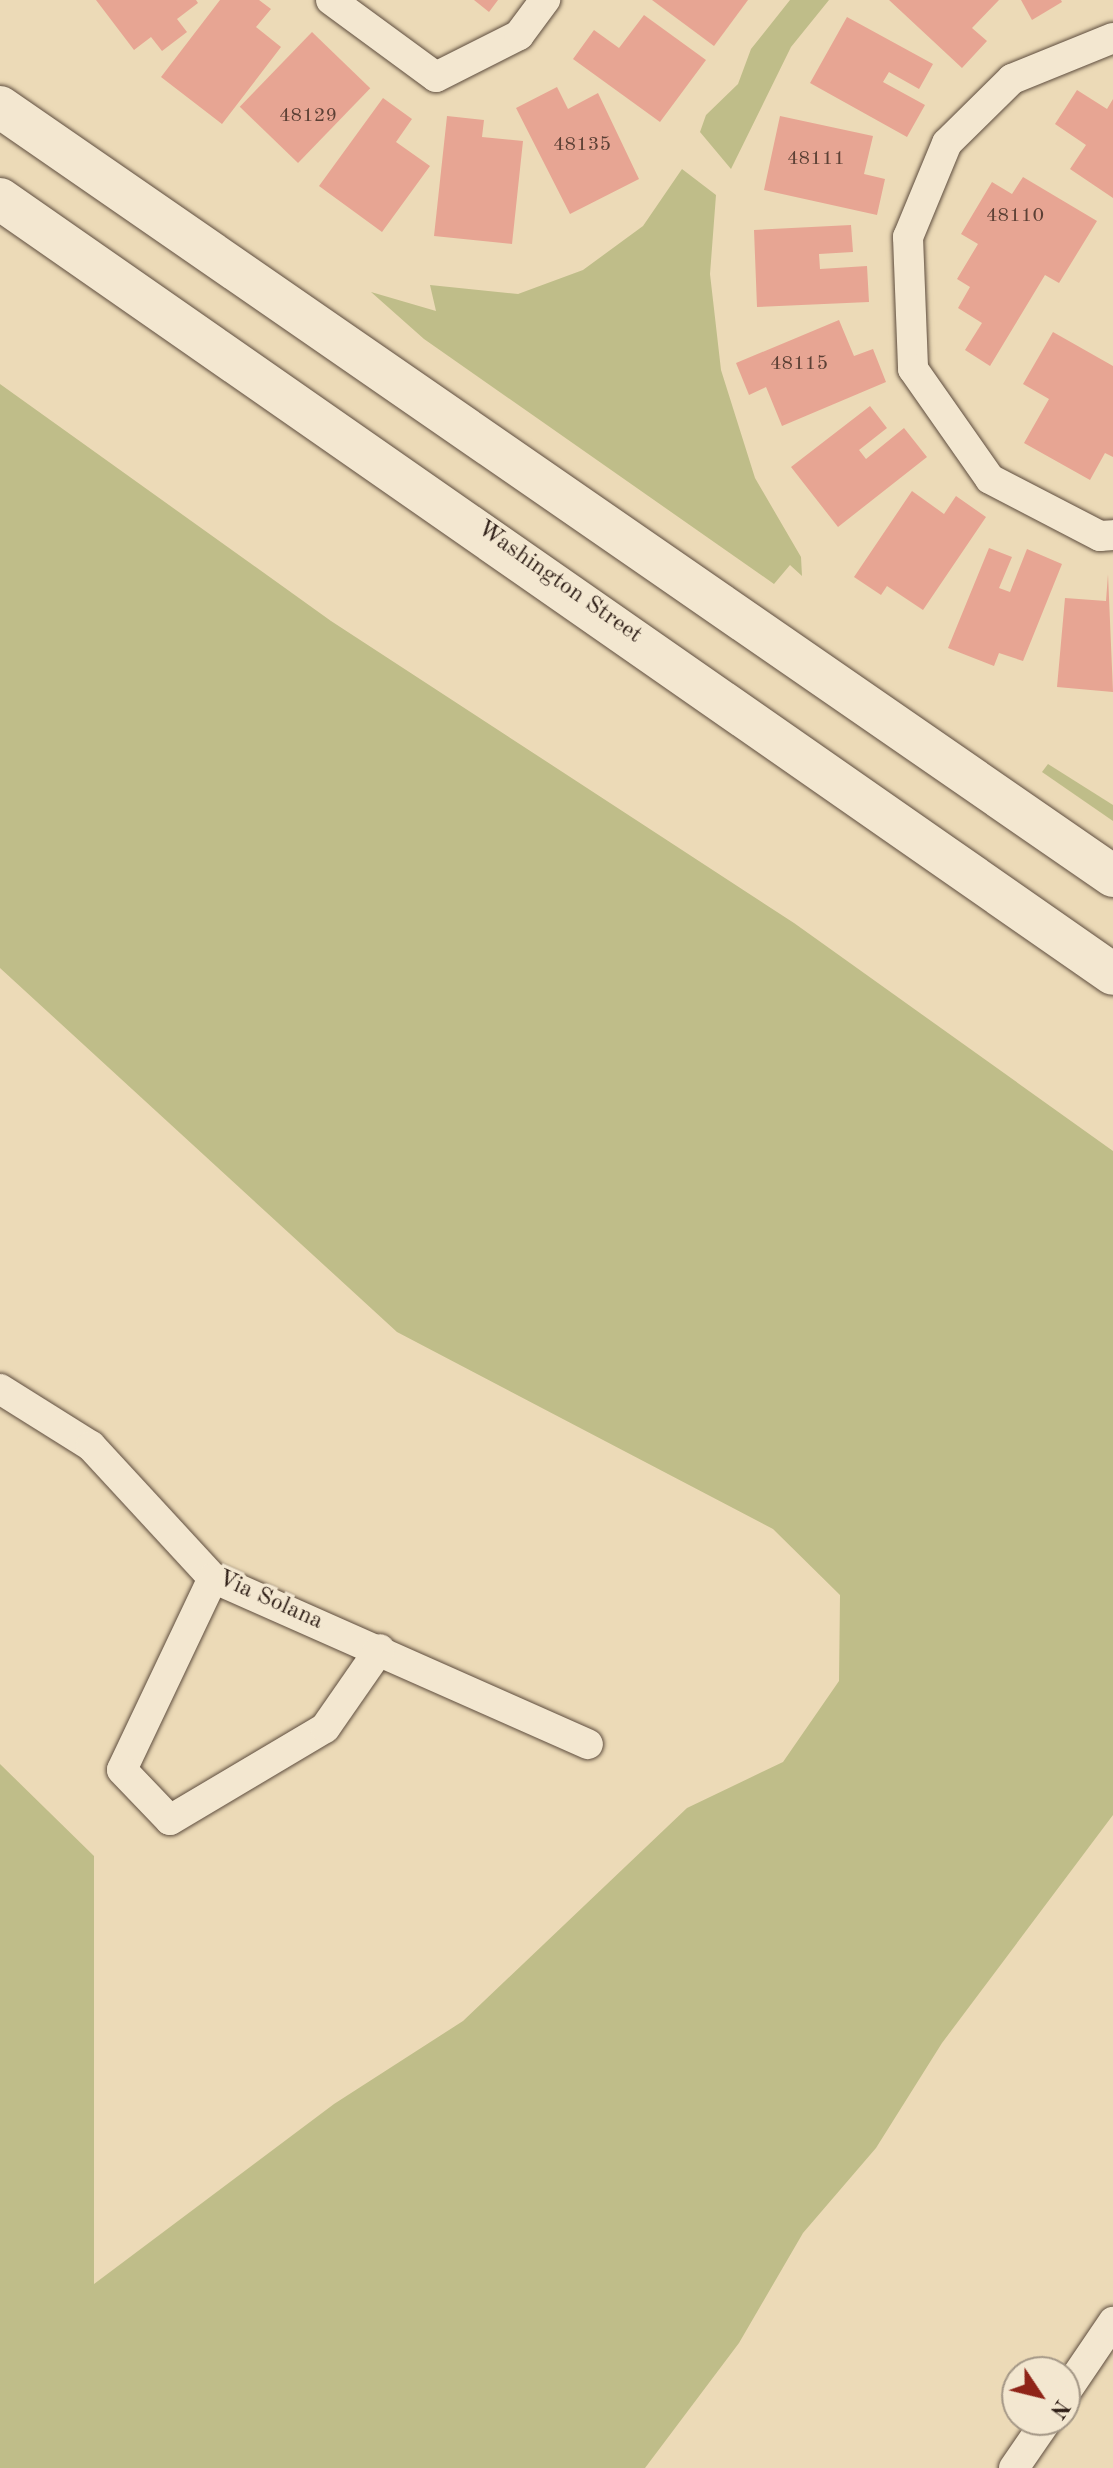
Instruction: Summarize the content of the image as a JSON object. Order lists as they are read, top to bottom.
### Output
{
  "streets": {
    "main road": ["Washington Street"],
    "street": ["Via Solana"]
  },
  "house_numbers": [
    "48129",
    "48135",
    "48111",
    "48110",
    "48115"
  ],
  "north": "bottom right"
}
